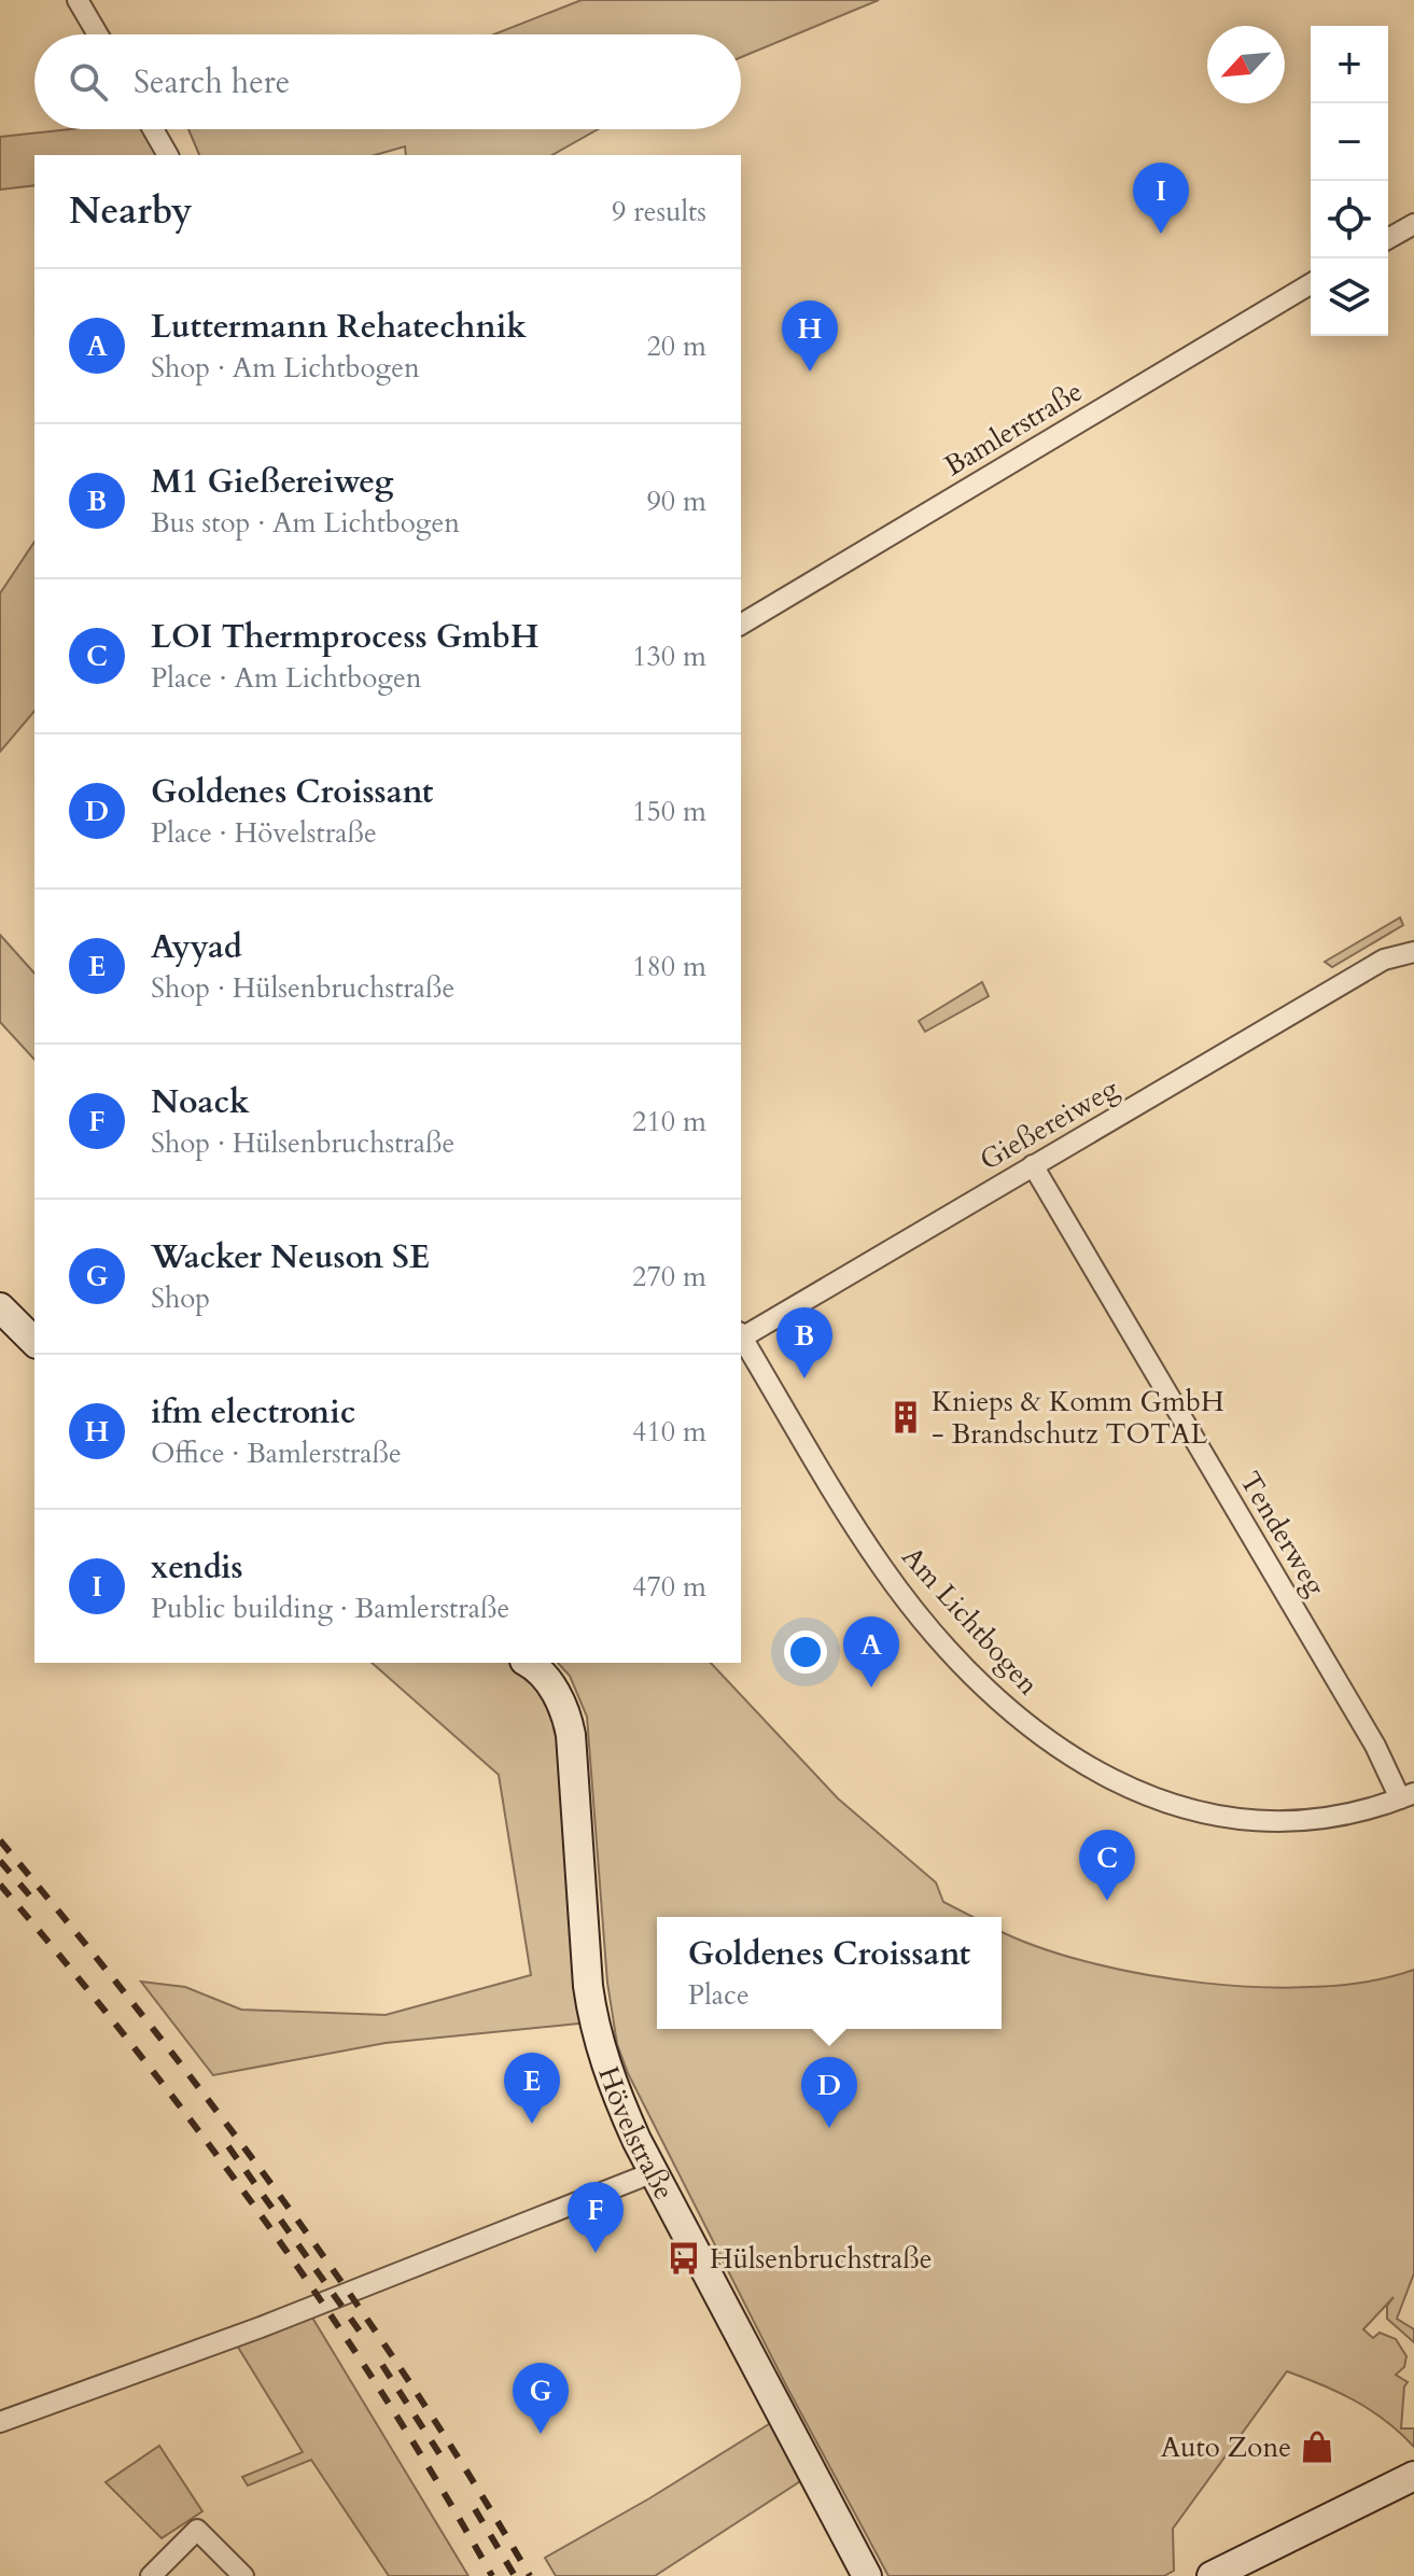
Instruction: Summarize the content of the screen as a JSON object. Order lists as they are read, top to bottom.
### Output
{
  "streets": {
    "main road": ["Hövelstraße"],
    "street": [
      "Bamlerstraße",
      "Gießereiweg",
      "Tenderweg",
      "Am Lichtbogen"
    ]
  },
  "crossings": [
    ["Gießereiweg", "Tenderweg"],
    ["Gießereiweg", "Am Lichtbogen"],
    ["Tenderweg", "Am Lichtbogen"]
  ],
  "places": {
    "building": ["Knieps & Komm GmbH - Brandschutz TOTAL"],
    "bus stop": ["Hülsenbruchstraße"],
    "shop": ["Auto Zone"]
  },
  "north": "bottom left",
  "page": {
    "map_buttons": ["+", "−"],
    "search": "Search here",
    "heading": ["Nearby", "9 results"],
    "pins": [
      "I",
      "H",
      "B",
      "A",
      "C",
      "E",
      "D",
      "F",
      "G"
    ],
    "list": [
      {
        "mark": "A",
        "name": "Luttermann Rehatechnik",
        "note": "Shop · Am Lichtbogen",
        "value": "20 m"
      },
      {
        "mark": "B",
        "name": "M1 Gießereiweg",
        "note": "Bus stop · Am Lichtbogen",
        "value": "90 m"
      },
      {
        "mark": "C",
        "name": "LOI Thermprocess GmbH",
        "note": "Place · Am Lichtbogen",
        "value": "130 m"
      },
      {
        "mark": "D",
        "name": "Goldenes Croissant",
        "note": "Place · Hövelstraße",
        "value": "150 m"
      },
      {
        "mark": "E",
        "name": "Ayyad",
        "note": "Shop · Hülsenbruchstraße",
        "value": "180 m"
      },
      {
        "mark": "F",
        "name": "Noack",
        "note": "Shop · Hülsenbruchstraße",
        "value": "210 m"
      },
      {
        "mark": "G",
        "name": "Wacker Neuson SE",
        "note": "Shop",
        "value": "270 m"
      },
      {
        "mark": "H",
        "name": "ifm electronic",
        "note": "Office · Bamlerstraße",
        "value": "410 m"
      },
      {
        "mark": "I",
        "name": "xendis",
        "note": "Public building · Bamlerstraße",
        "value": "470 m"
      }
    ],
    "popup": ["Goldenes Croissant", "Place"]
  }
}
